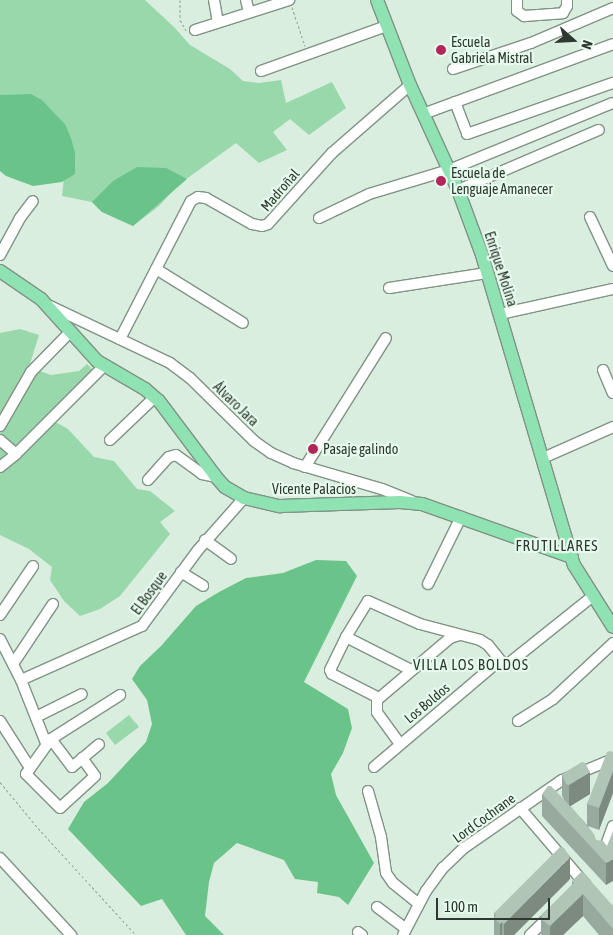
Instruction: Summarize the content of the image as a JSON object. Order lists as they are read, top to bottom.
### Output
{
  "streets": {
    "main road": ["Enrique Molina", "Vicente Palacios"],
    "street": [
      "Madroñal",
      "Álvaro Jara",
      "El Bosque",
      "Los Boldos",
      "Lord Cochrane"
    ]
  },
  "crossings": [
    ["Madroñal", "Enrique Molina"],
    ["Madroñal", "Álvaro Jara"],
    ["Enrique Molina", "Vicente Palacios"],
    ["Álvaro Jara", "Vicente Palacios"],
    ["Vicente Palacios", "El Bosque"]
  ],
  "districts": ["FRUTILLARES", "VILLA LOS BOLDOS"],
  "places": ["Escuela Gabriela Mistral", "Escuela de Lenguaje Amanecer", "Pasaje galindo"],
  "scale_bar": "100 m",
  "north": "right"
}
